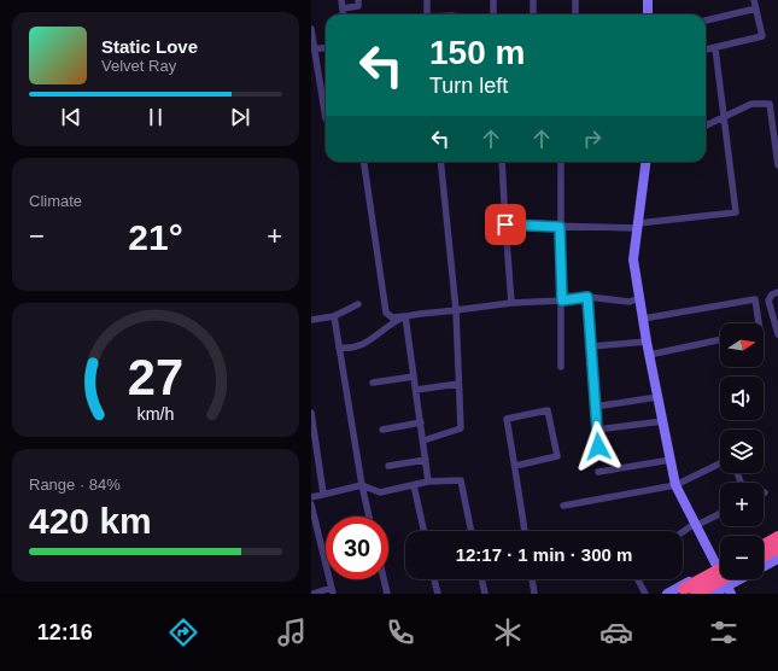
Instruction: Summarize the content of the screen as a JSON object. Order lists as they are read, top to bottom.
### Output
{
  "north": "right",
  "page": {
    "turn": ["150 m", "Turn left"],
    "song": ["Static Love", "Velvet Ray"],
    "tile": [
      "Climate",
      ["Range · 84%", "420 km"]
    ],
    "heat": ["−", "21°", "+"],
    "map_buttons": ["+", "−"],
    "limit": "30",
    "trip": "12:17 · 1 min · 300 m",
    "tabs": "12:16",
    "gauge": ["27", "km/h"]
  }
}
